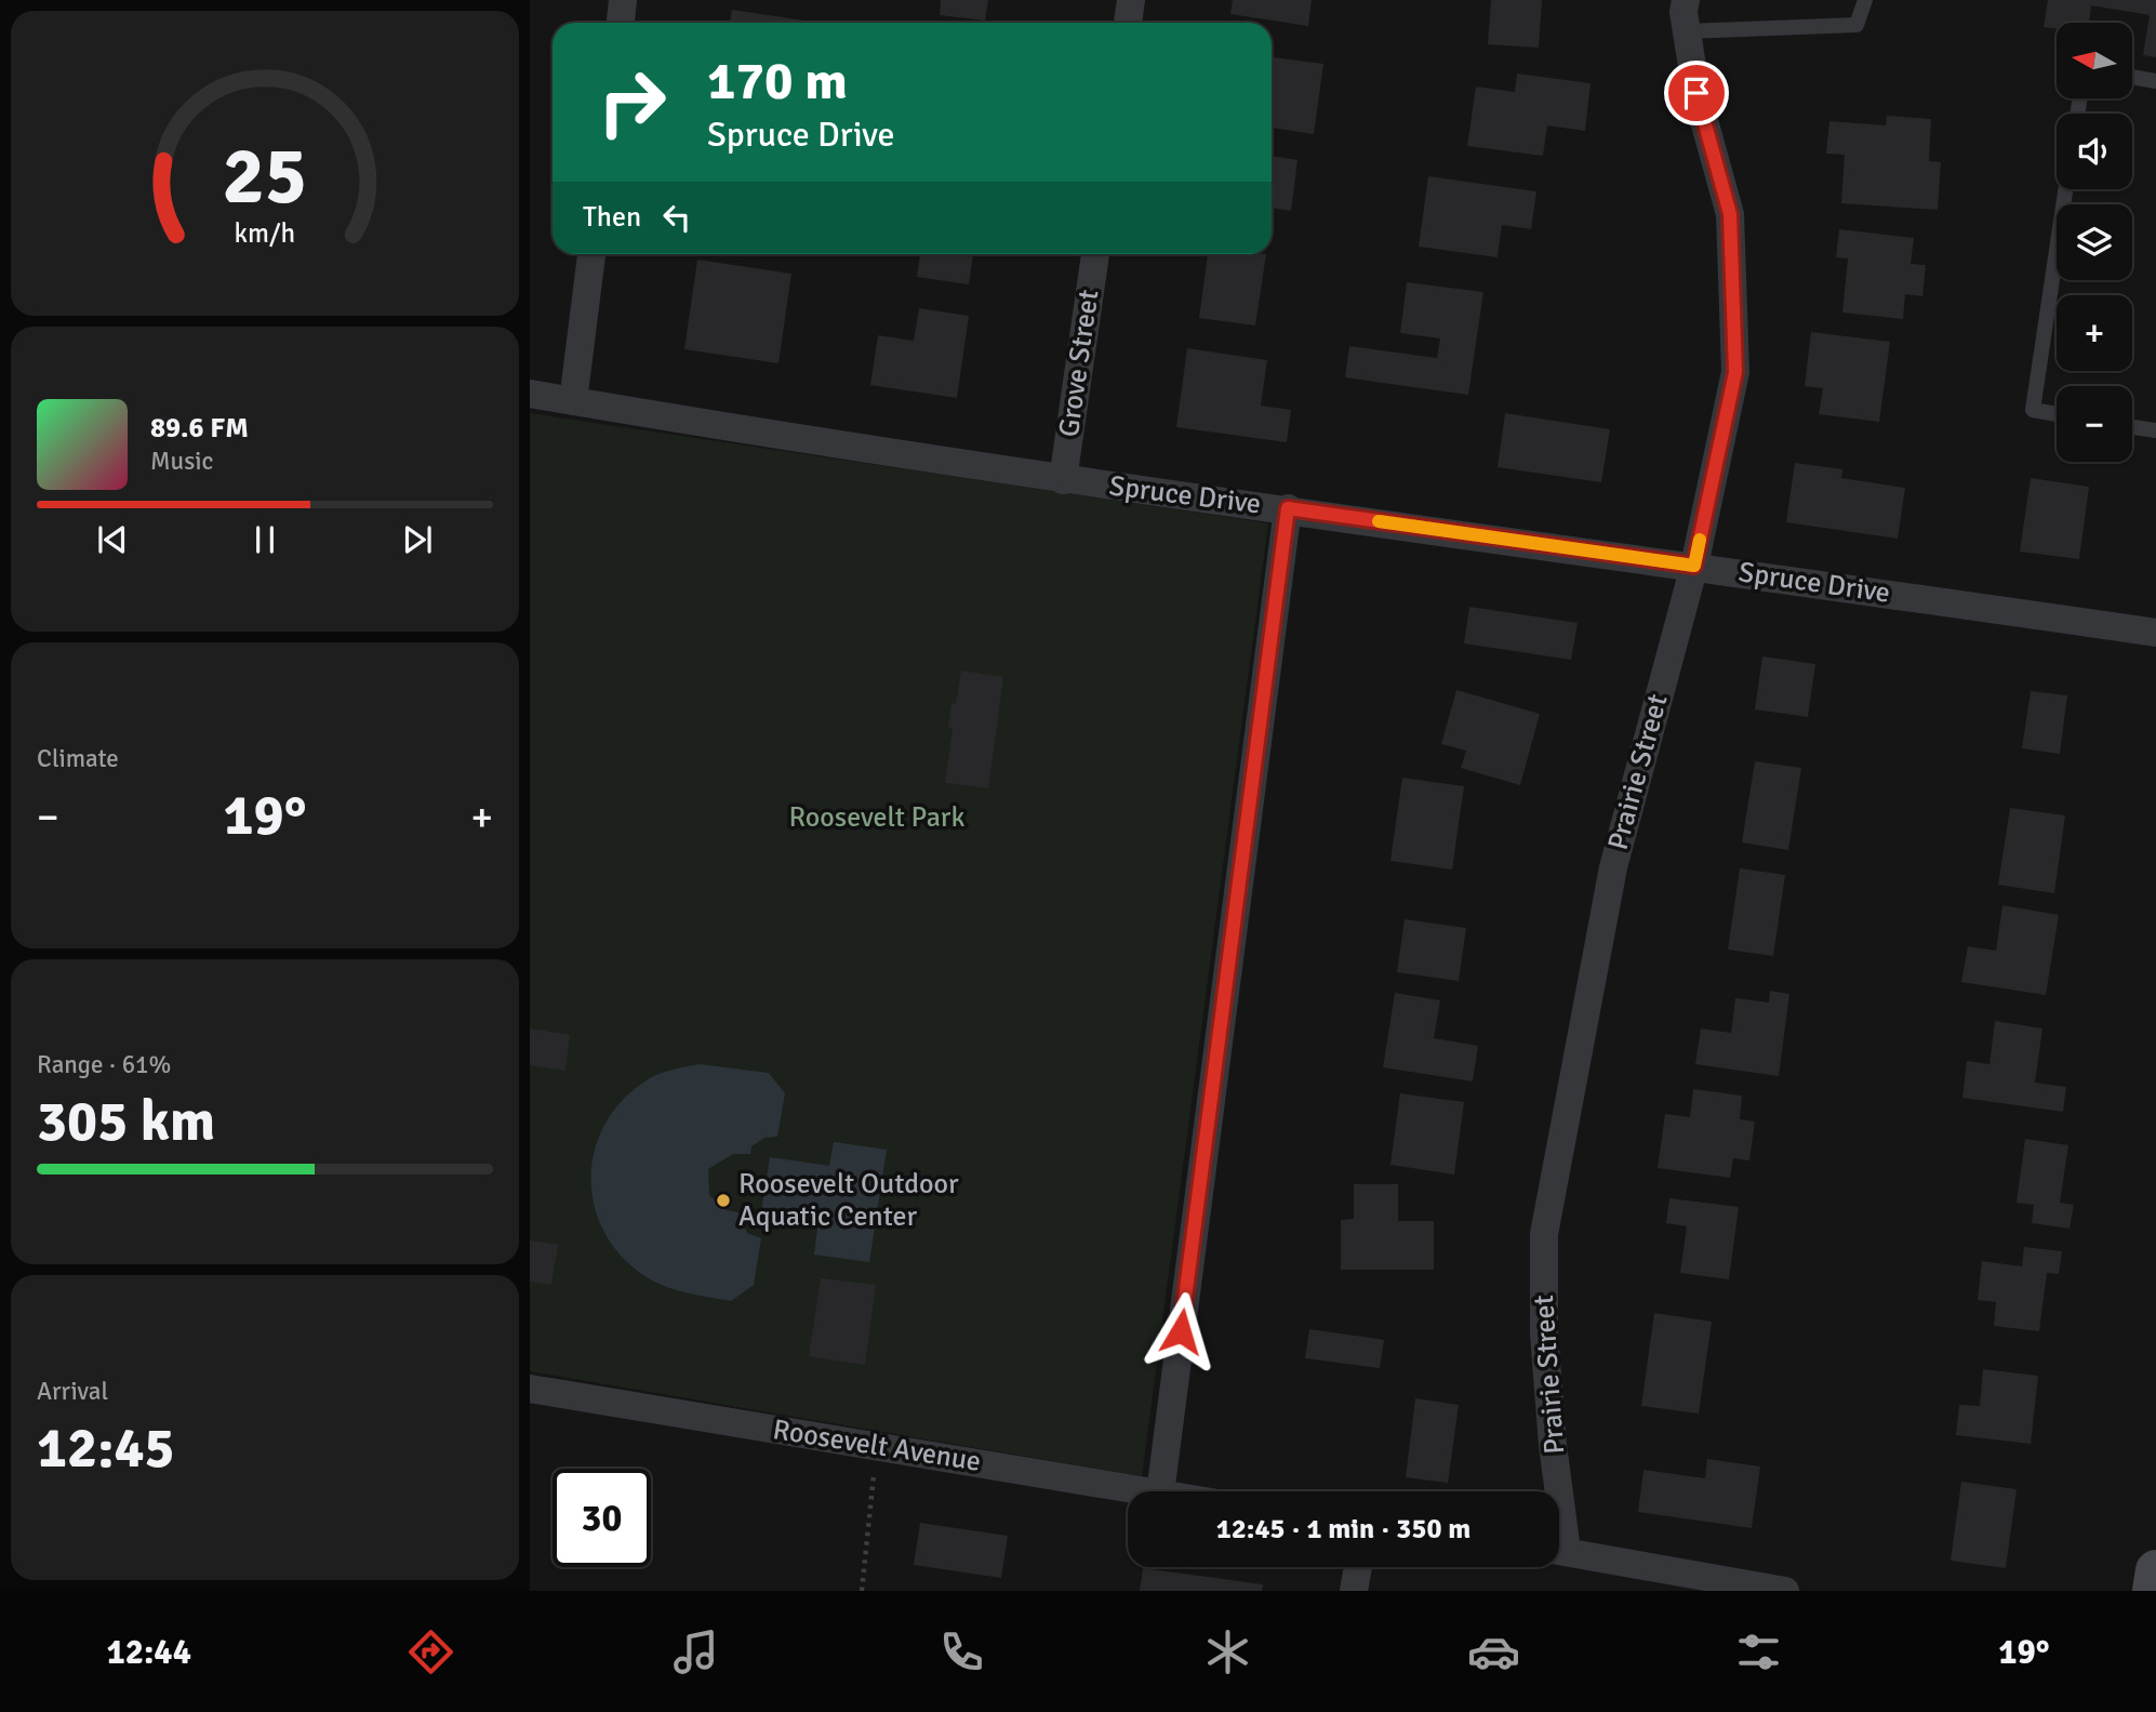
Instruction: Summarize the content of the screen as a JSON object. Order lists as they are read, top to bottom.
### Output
{
  "streets": {
    "street": [
      "Grove Street",
      "Spruce Drive",
      "Prairie Street",
      "Roosevelt Avenue"
    ]
  },
  "crossings": [
    ["Grove Street", "Spruce Drive"],
    ["Spruce Drive", "Prairie Street"]
  ],
  "parks": ["Roosevelt Park"],
  "places": ["Roosevelt Outdoor Aquatic Center"],
  "north": "left",
  "page": {
    "map_buttons": ["+", "−"],
    "turn": ["170 m", "Spruce Drive"],
    "then": "Then",
    "song": ["89.6 FM", "Music"],
    "tile": [
      "Climate",
      ["Range · 61%", "305 km"],
      ["Arrival", "12:45"]
    ],
    "heat": ["−", "19°", "+"],
    "limit": "30",
    "trip": "12:45 · 1 min · 350 m",
    "tabs": ["12:44", "19°"],
    "gauge": ["25", "km/h"]
  }
}
